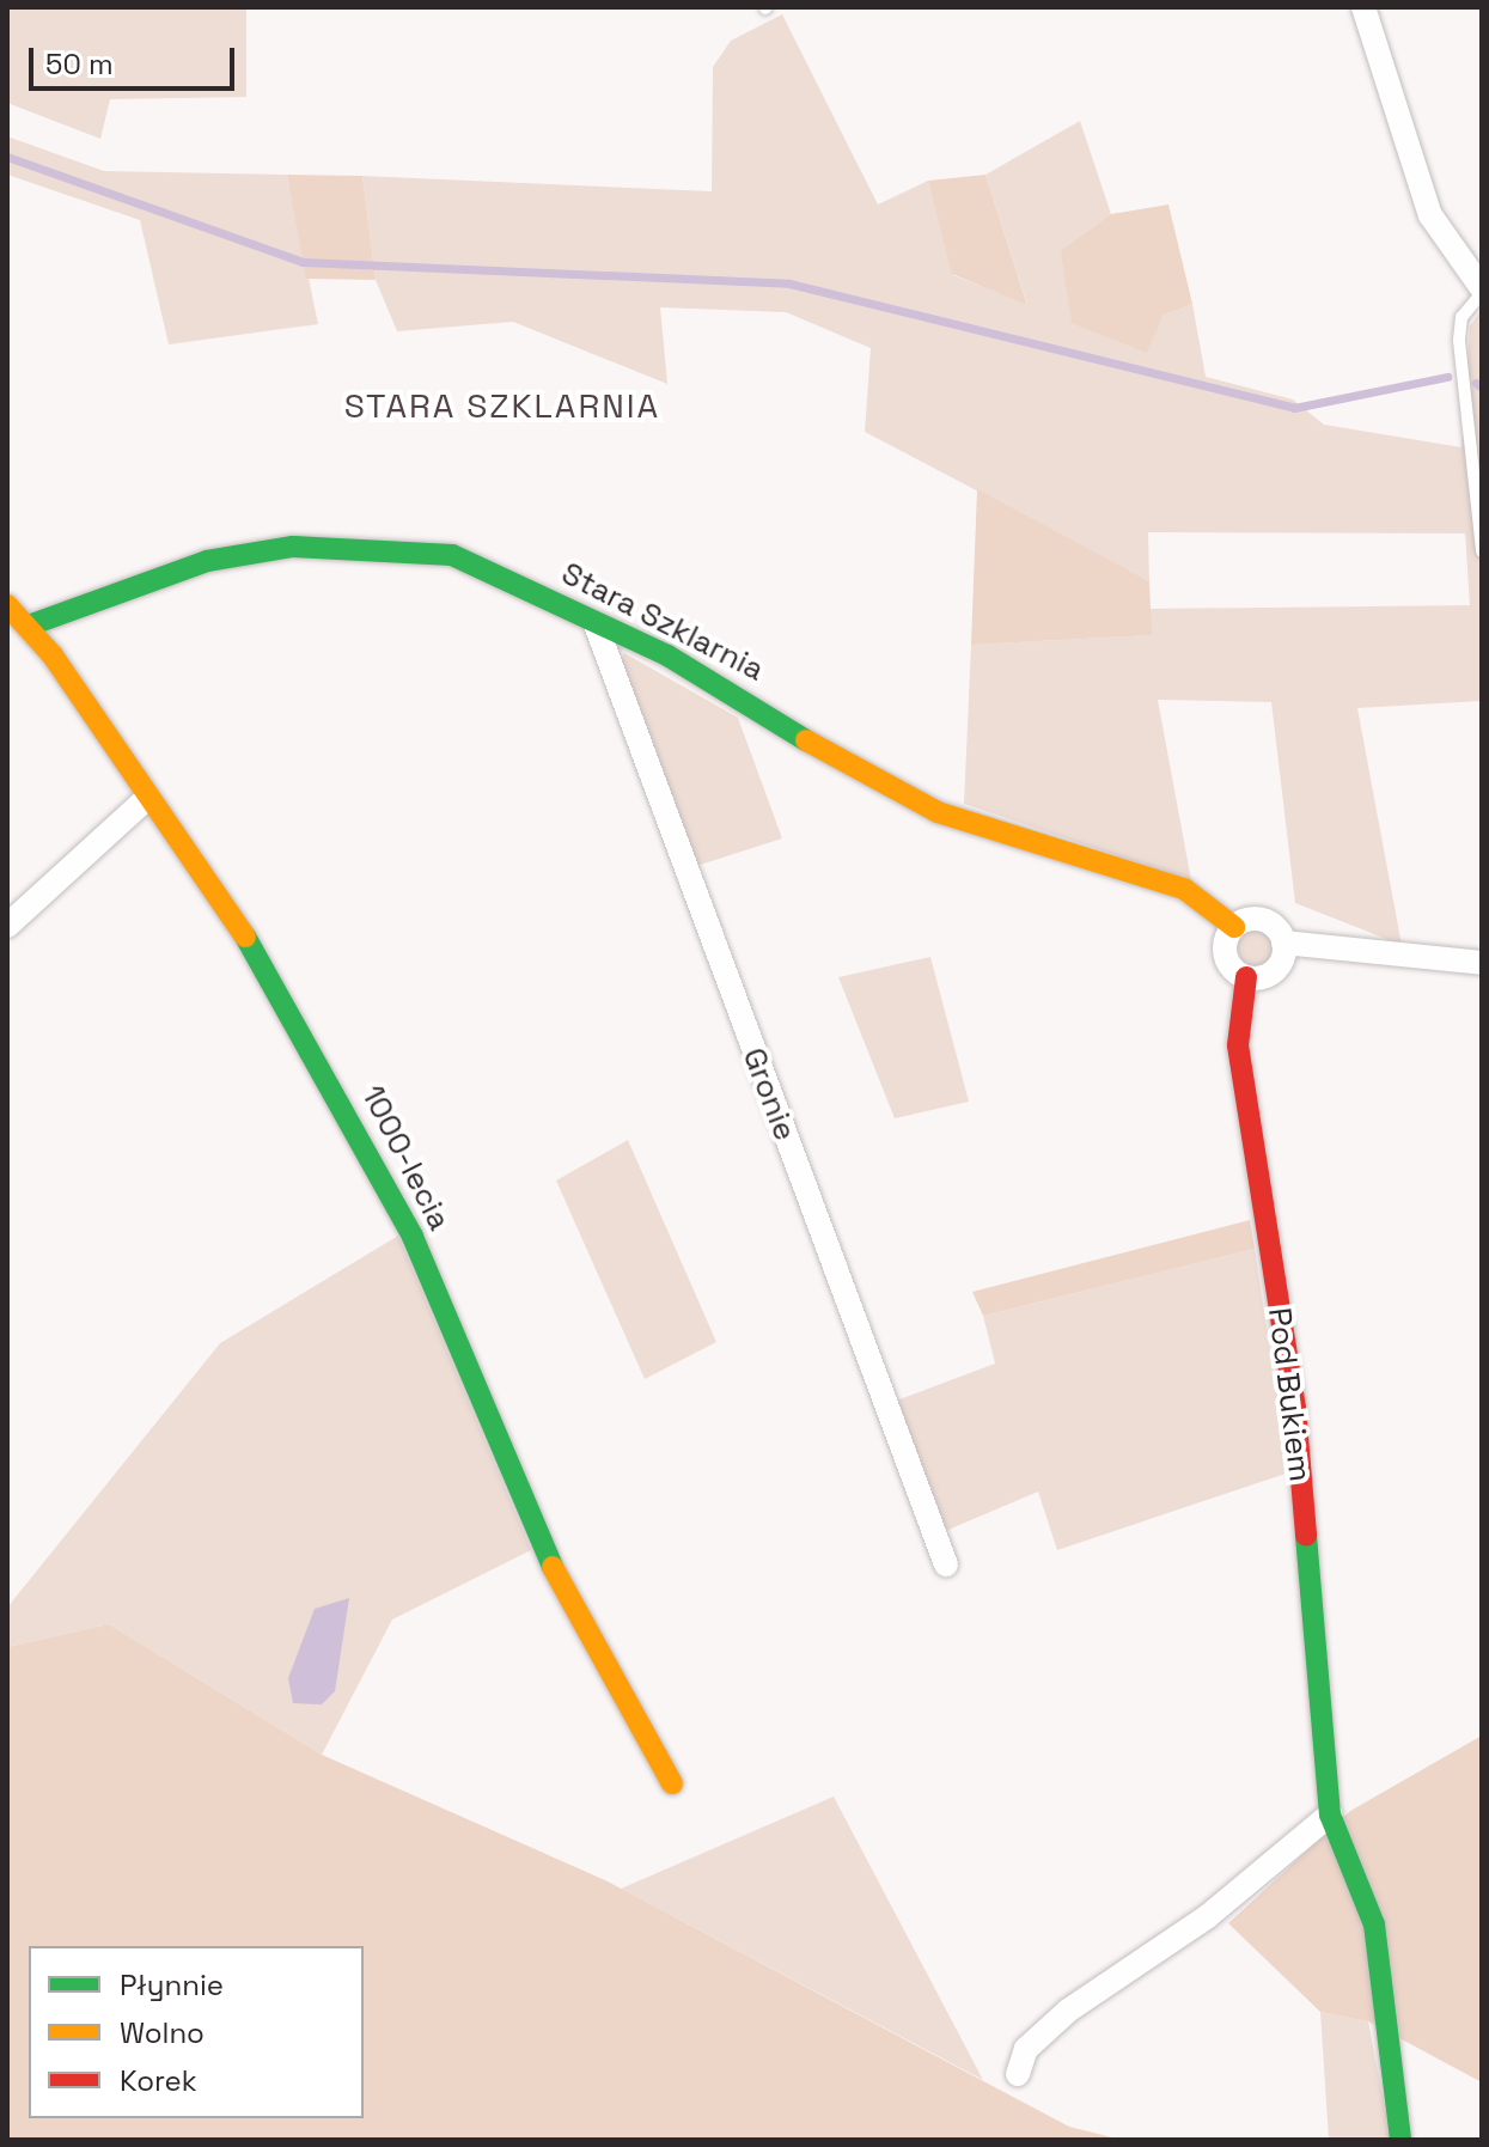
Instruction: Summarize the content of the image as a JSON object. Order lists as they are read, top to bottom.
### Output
{
  "streets": {
    "street": [
      "Stara Szklarnia",
      "Gronie",
      "1000-lecia",
      "Pod Bukiem"
    ]
  },
  "crossings": [
    ["Stara Szklarnia", "Gronie"],
    ["Stara Szklarnia", "1000-lecia"],
    ["Stara Szklarnia", "Pod Bukiem"]
  ],
  "districts": ["STARA SZKLARNIA"],
  "legend": ["Płynnie", "Wolno", "Korek"],
  "scale_bar": "50 m"
}
